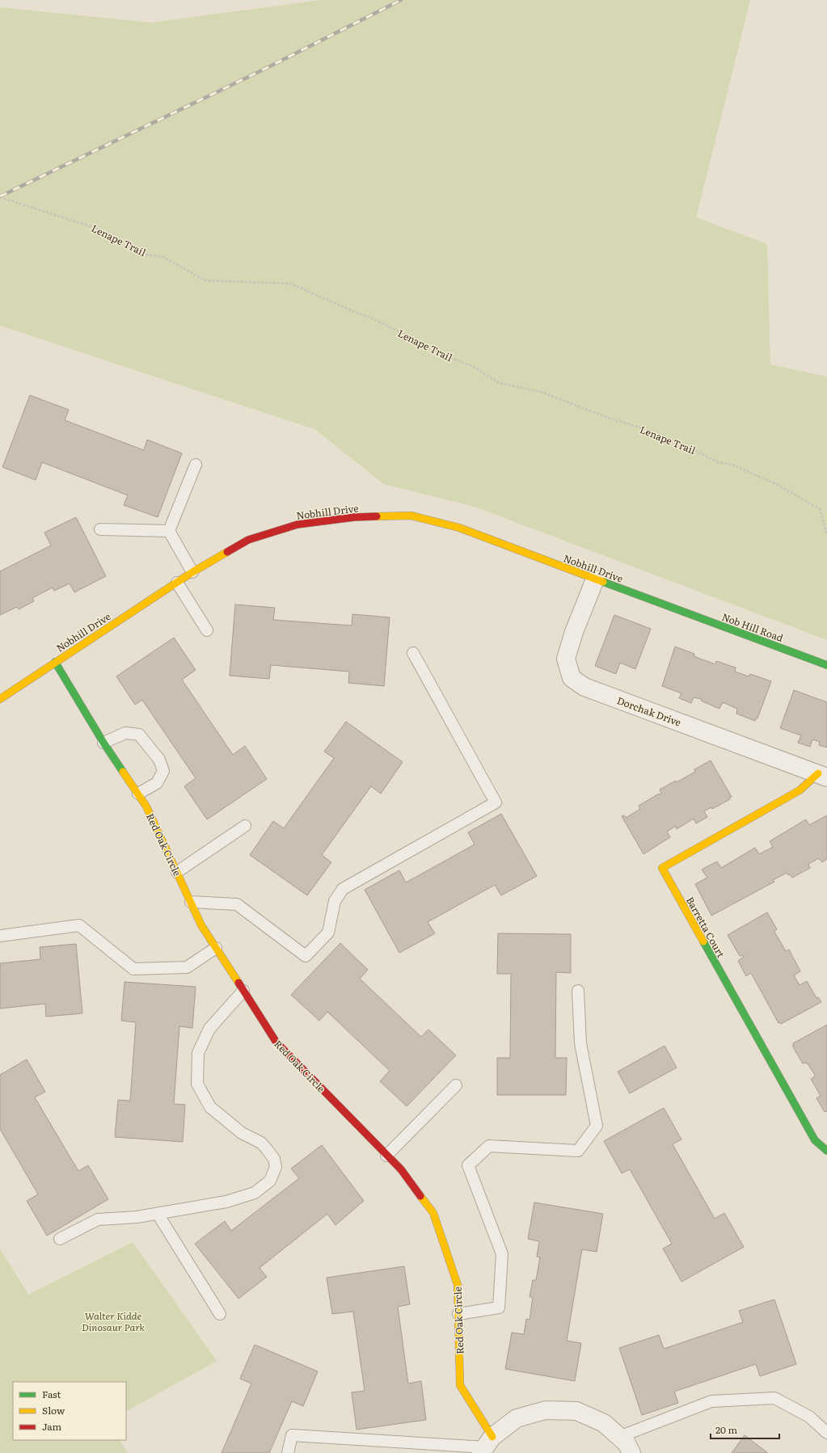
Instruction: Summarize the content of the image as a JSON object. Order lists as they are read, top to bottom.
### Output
{
  "streets": {
    "street": [
      "Nobhill Drive",
      "Nob Hill Road",
      "Dorchak Drive",
      "Red Oak Circle",
      "Barretta Court"
    ],
    "path": ["Lenape Trail"]
  },
  "crossings": [
    ["Nobhill Drive", "Nob Hill Road"],
    ["Nobhill Drive", "Dorchak Drive"],
    ["Nobhill Drive", "Red Oak Circle"],
    ["Dorchak Drive", "Barretta Court"]
  ],
  "parks": ["Walter Kidde Dinosaur Park"],
  "legend": ["Fast", "Slow", "Jam"],
  "scale_bar": "20 m"
}
